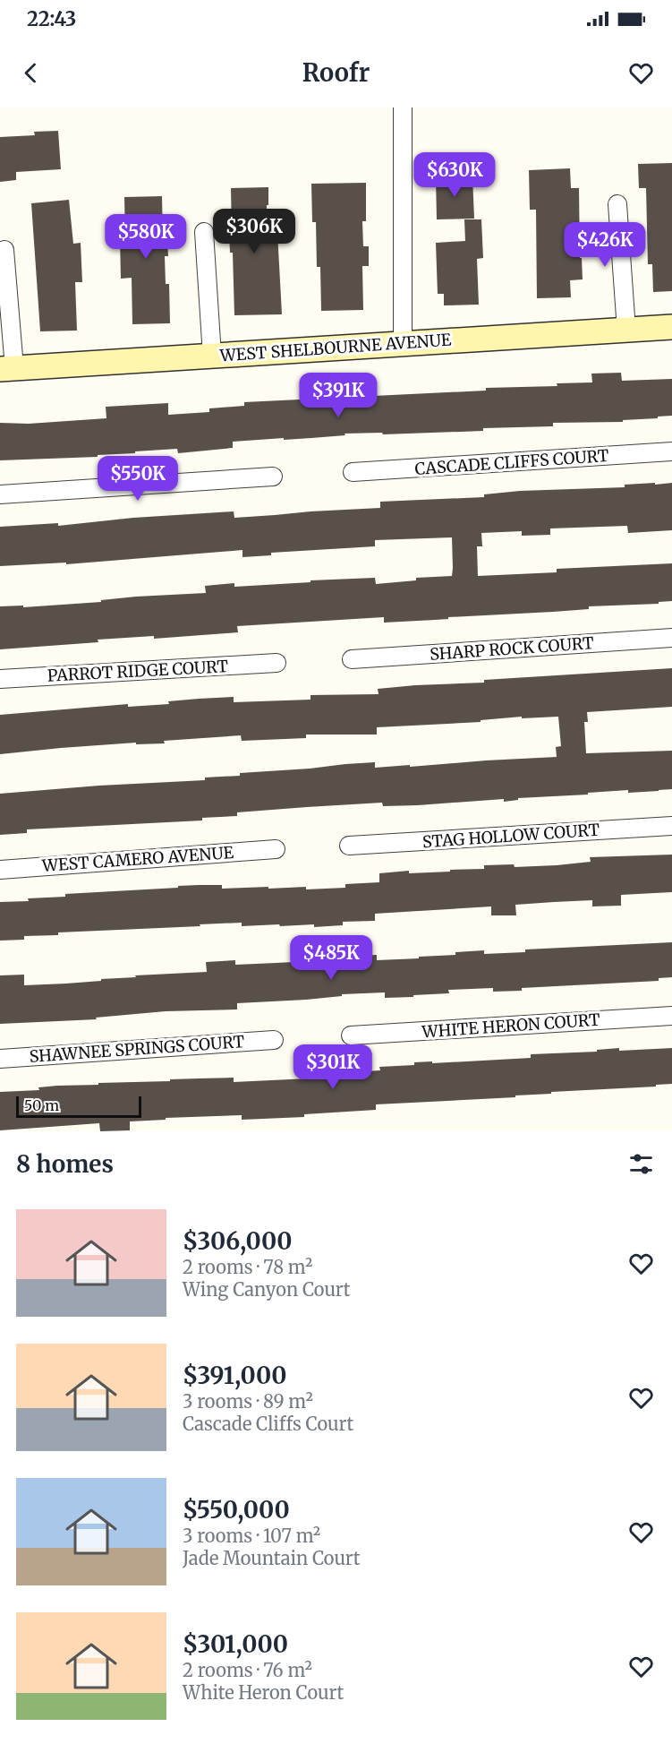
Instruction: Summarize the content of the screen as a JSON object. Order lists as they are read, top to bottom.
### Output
{
  "streets": {
    "street": [
      "WEST SHELBOURNE AVENUE",
      "CASCADE CLIFFS COURT",
      "SHARP ROCK COURT",
      "PARROT RIDGE COURT",
      "STAG HOLLOW COURT",
      "WEST CAMERO AVENUE",
      "WHITE HERON COURT",
      "SHAWNEE SPRINGS COURT"
    ]
  },
  "scale_bar": "50 m",
  "page": {
    "status": "22:43",
    "header": "Roofr",
    "price": [
      "$630K",
      "$306K",
      "$580K",
      "$426K",
      "$391K",
      "$550K",
      "$485K",
      "$301K"
    ],
    "scale": "50 m",
    "heading": "8 homes",
    "list": [
      {
        "name": "$306,000",
        "note": "2 rooms · 78 m² · Wing Canyon Court"
      },
      {
        "name": "$391,000",
        "note": "3 rooms · 89 m² · Cascade Cliffs Court"
      },
      {
        "name": "$550,000",
        "note": "3 rooms · 107 m² · Jade Mountain Court"
      },
      {
        "name": "$301,000",
        "note": "2 rooms · 76 m² · White Heron Court"
      }
    ]
  }
}
